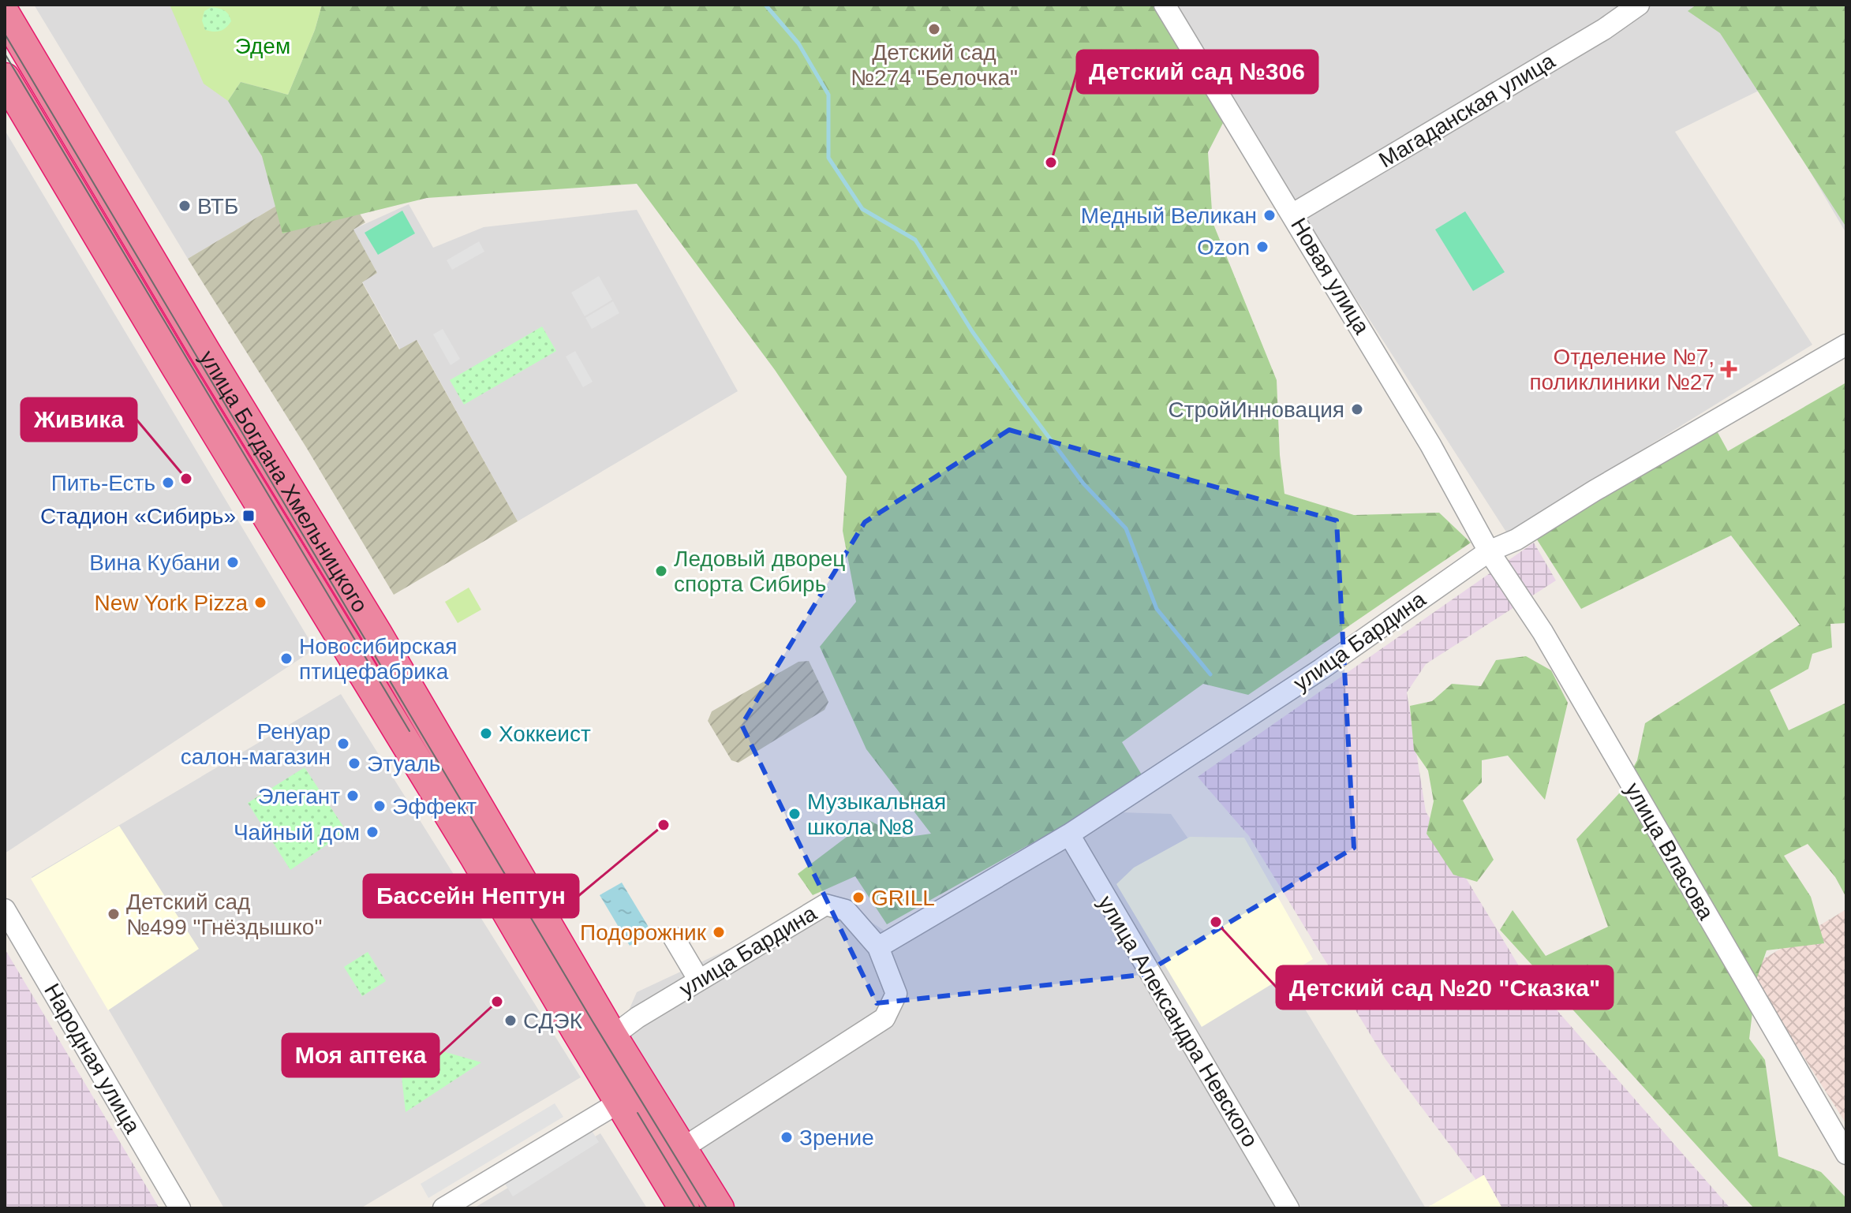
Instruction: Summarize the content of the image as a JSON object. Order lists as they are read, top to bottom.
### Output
{
  "streets": {
    "highway": ["улица Богдана Хмельницкого"],
    "street": [
      "Магаданская улица",
      "Новая улица",
      "улица Бардина",
      "улица Власова",
      "улица Александра Невского",
      "Народная улица"
    ]
  },
  "crossings": [
    ["Магаданская улица", "Новая улица"],
    ["Новая улица", "улица Бардина"],
    ["Новая улица", "улица Власова"],
    ["улица Богдана Хмельницкого", "улица Бардина"],
    ["улица Бардина", "улица Власова"],
    ["улица Бардина", "улица Александра Невского"]
  ],
  "parks": ["Эдем"],
  "places": {
    "other": [
      "Детский сад №274 \"Белочка\"",
      "Детский сад №306",
      "ВТБ",
      "Медный Великан",
      "Ozon",
      "СтройИнновация",
      "Живика",
      "Пить-Есть",
      "Вина Кубани",
      "Ледовый дворец спорта Сибирь",
      "New York Pizza",
      "Новосибирская птицефабрика",
      "Хоккеист",
      "Ренуар салон-магазин",
      "Этуаль",
      "Элегант",
      "Эффект",
      "Музыкальная школа №8",
      "Бассейн Нептун",
      "Чайный дом",
      "GRILL",
      "Детский сад №499 \"Гнёздышко\"",
      "Детский сад №20 \"Сказка\"",
      "Подорожник",
      "Моя аптека",
      "СДЭК",
      "Зрение"
    ],
    "health": ["Отделение №7, поликлиники №27"],
    "transit": ["Стадион «Сибирь»"]
  }
}
